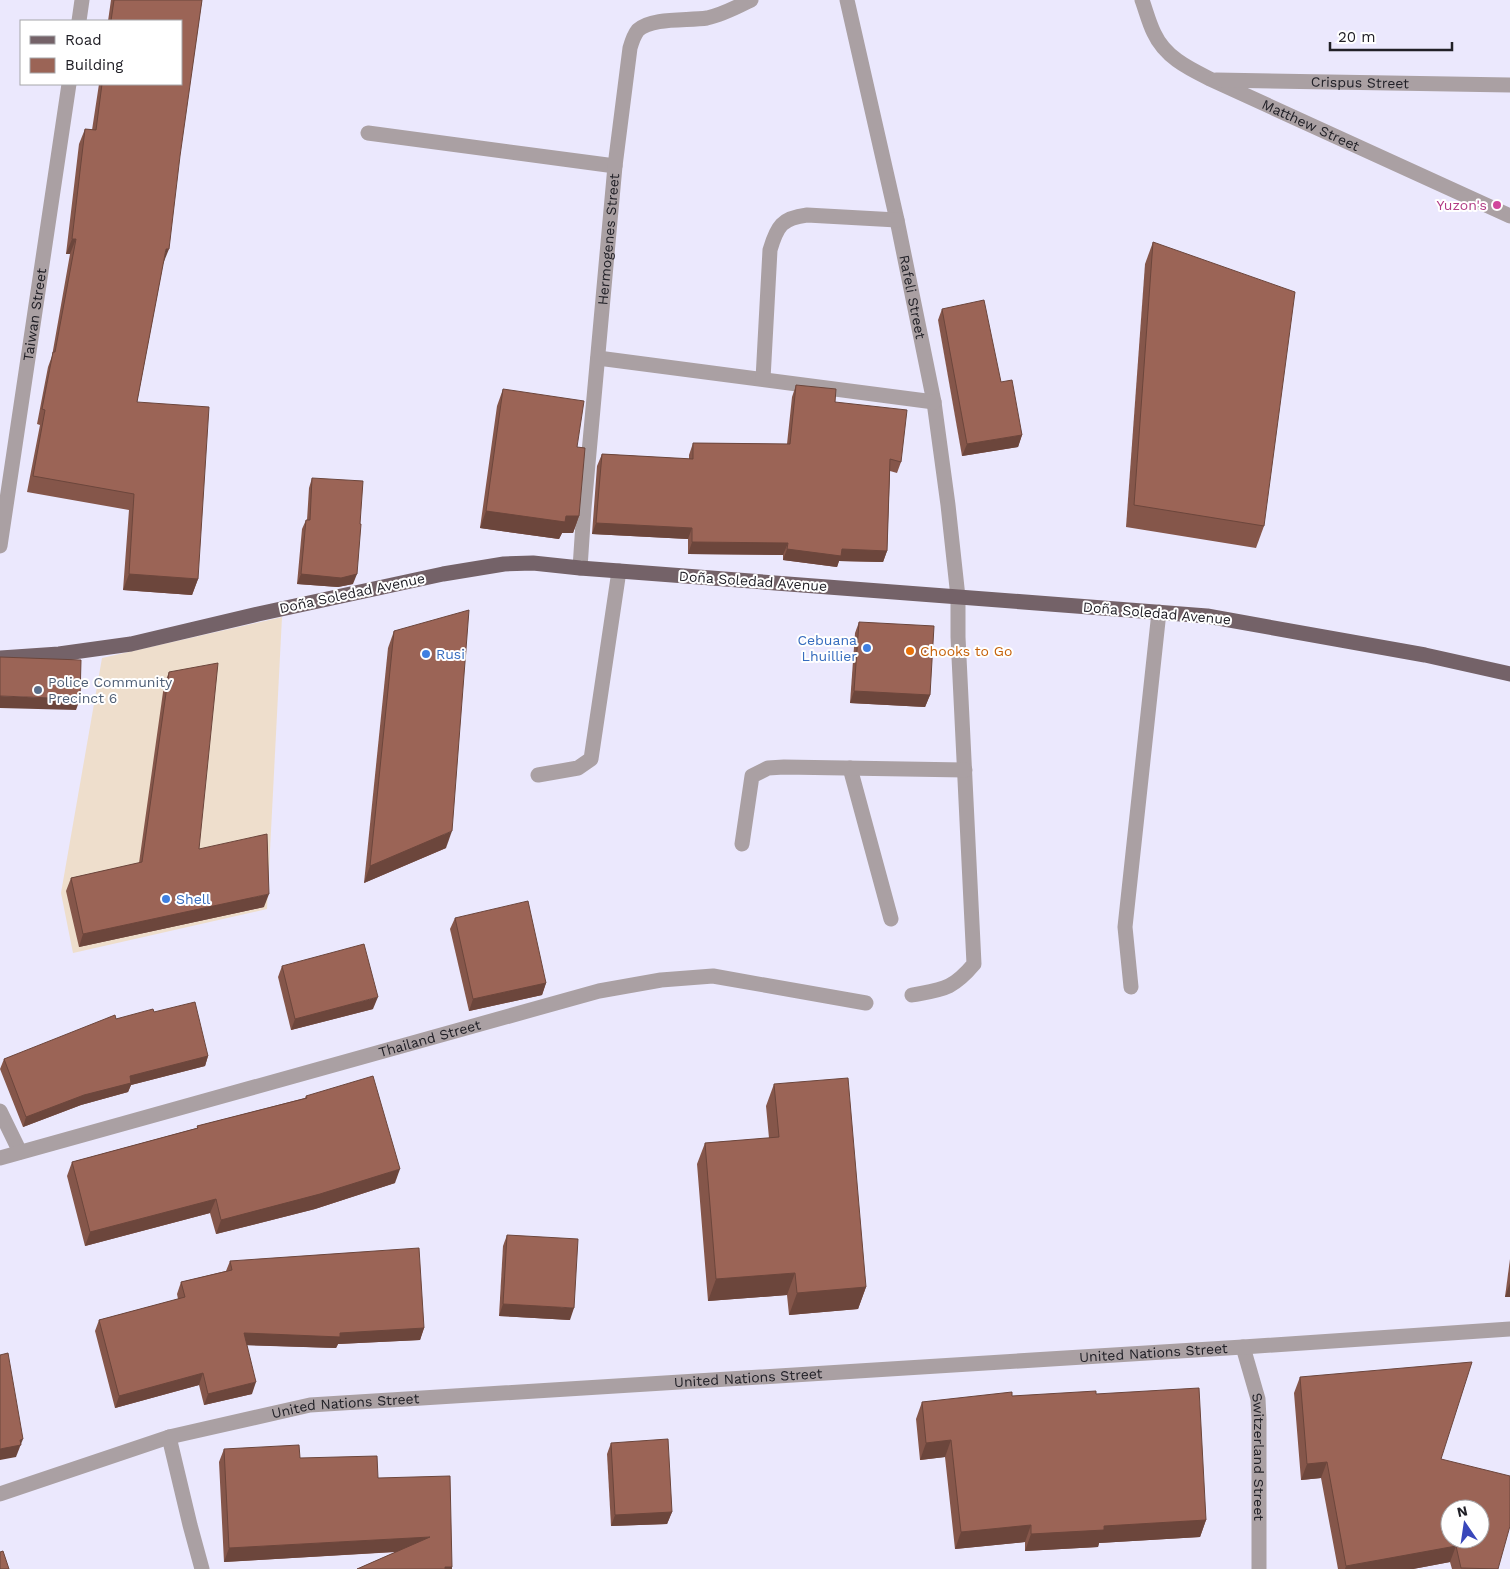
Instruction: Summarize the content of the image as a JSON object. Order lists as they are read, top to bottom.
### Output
{
  "streets": {
    "main road": ["Doña Soledad Avenue"],
    "street": [
      "Crispus Street",
      "Matthew Street",
      "Hermogenes Street",
      "Rafeli Street",
      "Taiwan Street",
      "Thailand Street",
      "United Nations Street",
      "Switzerland Street"
    ]
  },
  "crossings": [
    ["Crispus Street", "Matthew Street"],
    ["Hermogenes Street", "Doña Soledad Avenue"],
    ["Rafeli Street", "Doña Soledad Avenue"],
    ["United Nations Street", "Switzerland Street"]
  ],
  "places": [
    "Yuzon's",
    "Cebuana Lhuillier",
    "Chooks to Go",
    "Rusi",
    "Police Community Precinct 6",
    "Shell"
  ],
  "legend": ["Road", "Building"],
  "scale_bar": "20 m",
  "north": "top"
}
